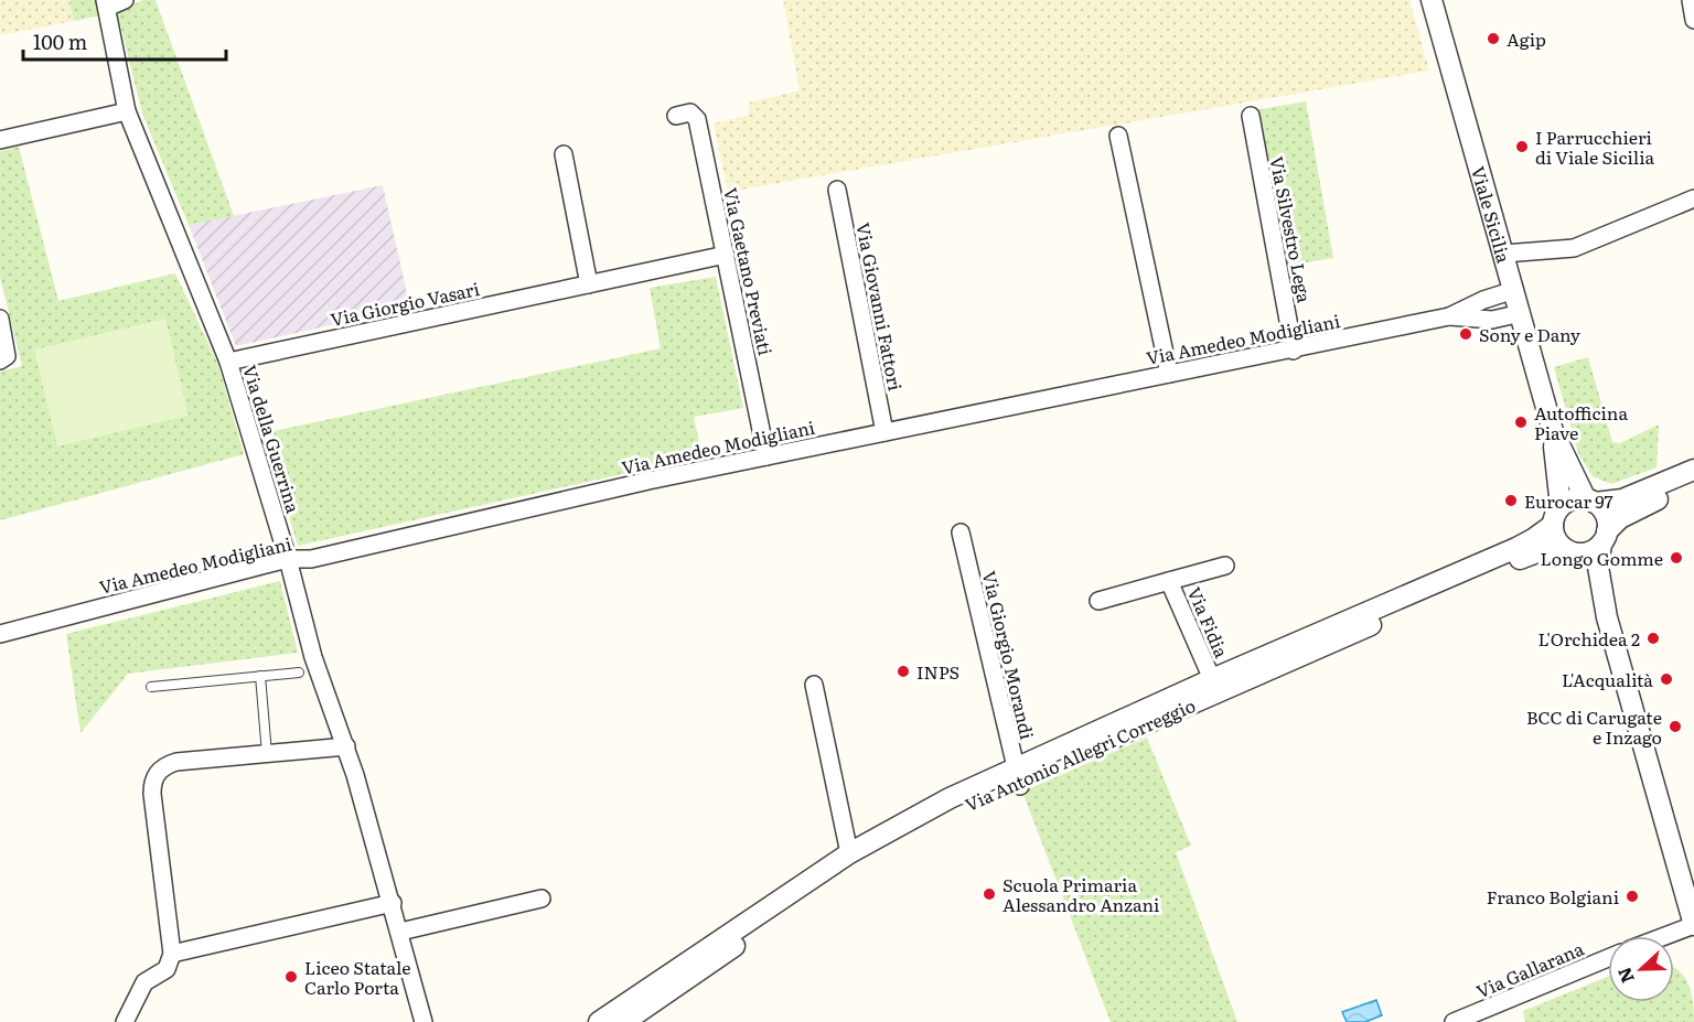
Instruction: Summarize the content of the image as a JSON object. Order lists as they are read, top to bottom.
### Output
{
  "streets": {
    "street": [
      "Viale Sicilia",
      "Via Silvestro Lega",
      "Via Gaetano Previati",
      "Via Giorgio Vasari",
      "Via Giovanni Fattori",
      "Via Amedeo Modigliani",
      "Via della Guerrina",
      "Via Fidia",
      "Via Giorgio Morandi",
      "Via Antonio Allegri Correggio",
      "Via Gallarana"
    ]
  },
  "crossings": [
    ["Viale Sicilia", "Via Amedeo Modigliani"],
    ["Viale Sicilia", "Via Antonio Allegri Correggio"],
    ["Via Silvestro Lega", "Via Amedeo Modigliani"],
    ["Via Gaetano Previati", "Via Giorgio Vasari"],
    ["Via Gaetano Previati", "Via Amedeo Modigliani"],
    ["Via Giorgio Vasari", "Via della Guerrina"],
    ["Via Giovanni Fattori", "Via Amedeo Modigliani"],
    ["Via Amedeo Modigliani", "Via della Guerrina"],
    ["Via Fidia", "Via Antonio Allegri Correggio"],
    ["Via Giorgio Morandi", "Via Antonio Allegri Correggio"]
  ],
  "places": [
    "Agip",
    "I Parrucchieri di Viale Sicilia",
    "Sony e Dany",
    "Autofficina Piave",
    "Eurocar 97",
    "Longo Gomme",
    "L'Orchidea 2",
    "INPS",
    "L'Acqualità",
    "BCC di Carugate e Inzago",
    "Scuola Primaria Alessandro Anzani",
    "Franco Bolgiani",
    "Liceo Statale Carlo Porta"
  ],
  "scale_bar": "100 m",
  "north": "left"
}
